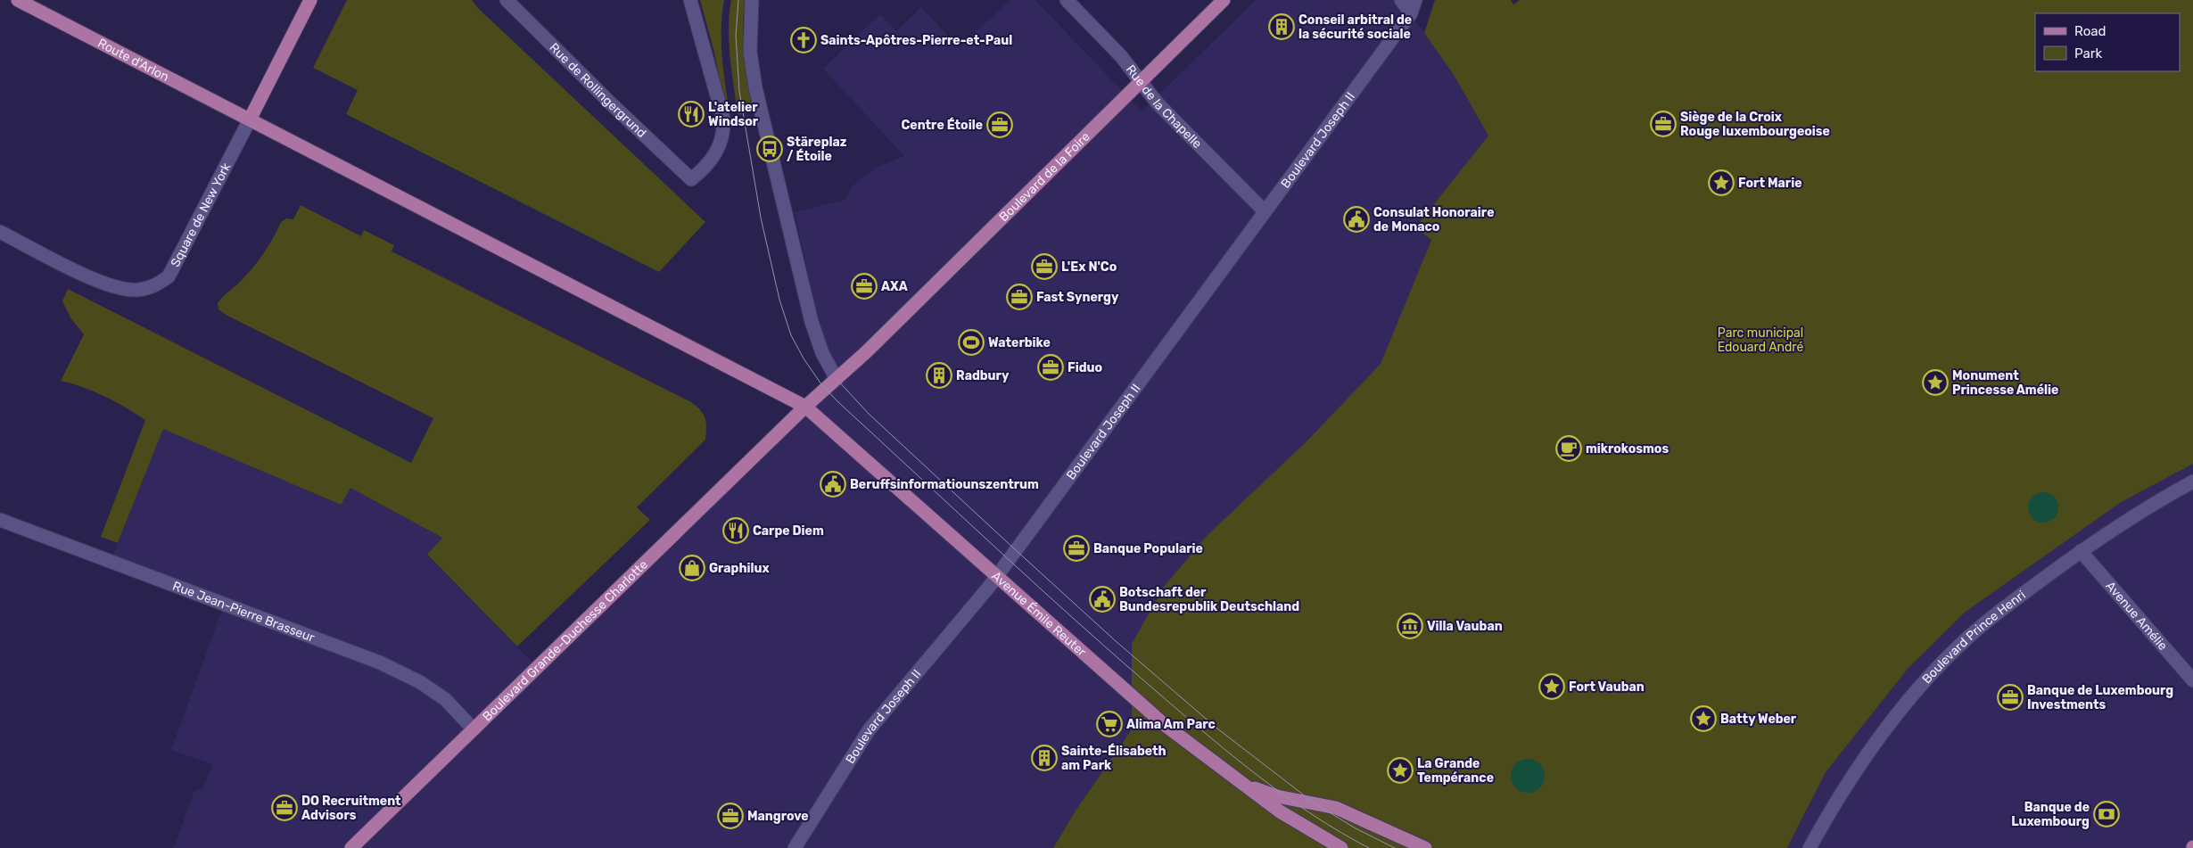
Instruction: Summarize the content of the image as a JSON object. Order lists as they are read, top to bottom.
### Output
{
  "streets": {
    "main road": [
      "Route d'Arlon",
      "Boulevard de la Foire",
      "Avenue Émile Reuter",
      "Boulevard Grande-Duchesse Charlotte"
    ],
    "street": [
      "Rue de Rollingergrund",
      "Rue de la Chapelle",
      "Boulevard Joseph II",
      "Square de New York",
      "Rue Jean-Pierre Brasseur",
      "Avenue Amélie",
      "Boulevard Prince Henri"
    ]
  },
  "crossings": [
    ["Route d'Arlon", "Square de New York"],
    ["Route d'Arlon", "Avenue Émile Reuter"],
    ["Route d'Arlon", "Boulevard Grande-Duchesse Charlotte"],
    ["Rue de la Chapelle", "Boulevard Joseph II"],
    ["Rue de la Chapelle", "Boulevard de la Foire"],
    ["Boulevard Joseph II", "Avenue Émile Reuter"],
    ["Boulevard de la Foire", "Boulevard Grande-Duchesse Charlotte"],
    ["Rue Jean-Pierre Brasseur", "Boulevard Grande-Duchesse Charlotte"],
    ["Avenue Émile Reuter", "Boulevard Grande-Duchesse Charlotte"],
    ["Avenue Amélie", "Boulevard Prince Henri"]
  ],
  "parks": ["Parc municipal Edouard André"],
  "places": {
    "building": ["Conseil arbitral de la sécurité sociale", "Radbury", "Sainte-Élisabeth am Park"],
    "church": ["Saints-Apôtres-Pierre-et-Paul"],
    "restaurant": ["L'atelier Windsor", "Carpe Diem"],
    "office": [
      "Siège de la Croix Rouge luxembourgeoise",
      "Centre Étoile",
      "L'Ex N'Co",
      "AXA",
      "Fast Synergy",
      "Fiduo",
      "Banque Popularie",
      "Banque de Luxembourg Investments",
      "DO Recruitment Advisors",
      "Mangrove"
    ],
    "bus stop": ["Stäreplaz / Étoile"],
    "place": [
      "Fort Marie",
      "Monument Princesse Amélie",
      "Fort Vauban",
      "Batty Weber",
      "La Grande Tempérance"
    ],
    "public building": ["Consulat Honoraire de Monaco", "Beruffsinformatiounszentrum", "Botschaft der Bundesrepublik Deutschland"],
    "sports": ["Waterbike"],
    "cafe": ["mikrokosmos"],
    "shop": ["Graphilux"],
    "museum": ["Villa Vauban"],
    "supermarket": ["Alima Am Parc"],
    "bank": ["Banque de Luxembourg"]
  },
  "legend": ["Road", "Park"]
}
